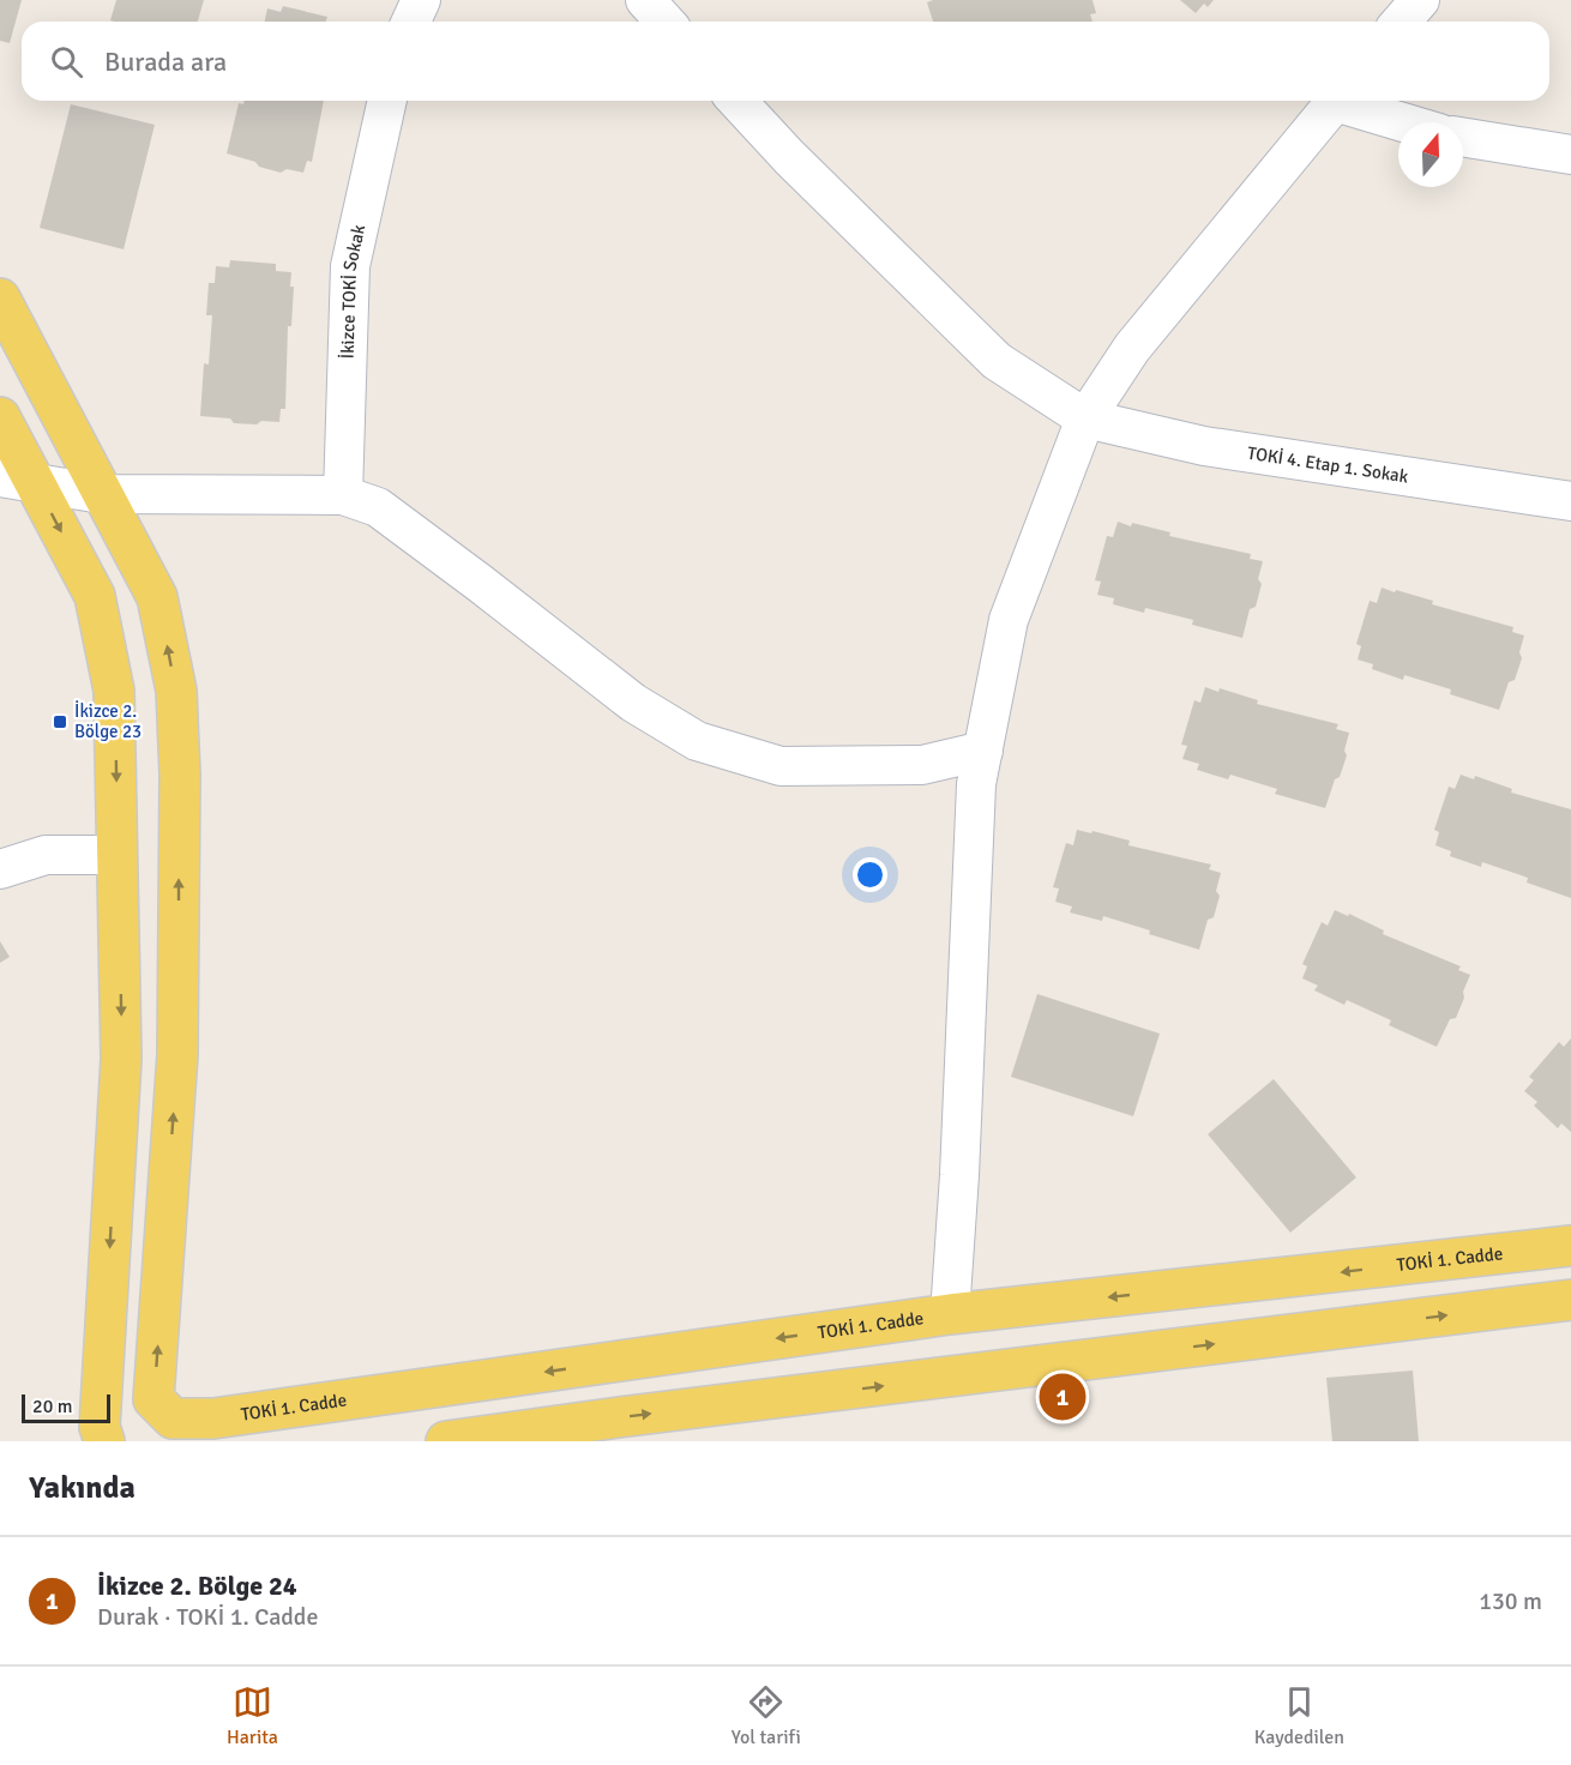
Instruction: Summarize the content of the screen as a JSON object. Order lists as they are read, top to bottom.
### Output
{
  "streets": {
    "main road": ["TOKİ 1. Cadde"],
    "street": ["İkizce TOKİ Sokak", "TOKİ 4. Etap 1. Sokak"]
  },
  "places": {
    "transit": ["İkizce 2. Bölge 23"]
  },
  "scale_bar": "20 m",
  "north": "top",
  "page": {
    "search": "Burada ara",
    "pins": "1",
    "scale": "20 m",
    "heading": "Yakında",
    "list": [
      {
        "mark": "1",
        "name": "İkizce 2. Bölge 24",
        "note": "Durak · TOKİ 1. Cadde",
        "value": "130 m"
      }
    ],
    "nav": ["Harita", "Yol tarifi", "Kaydedilen"]
  }
}
